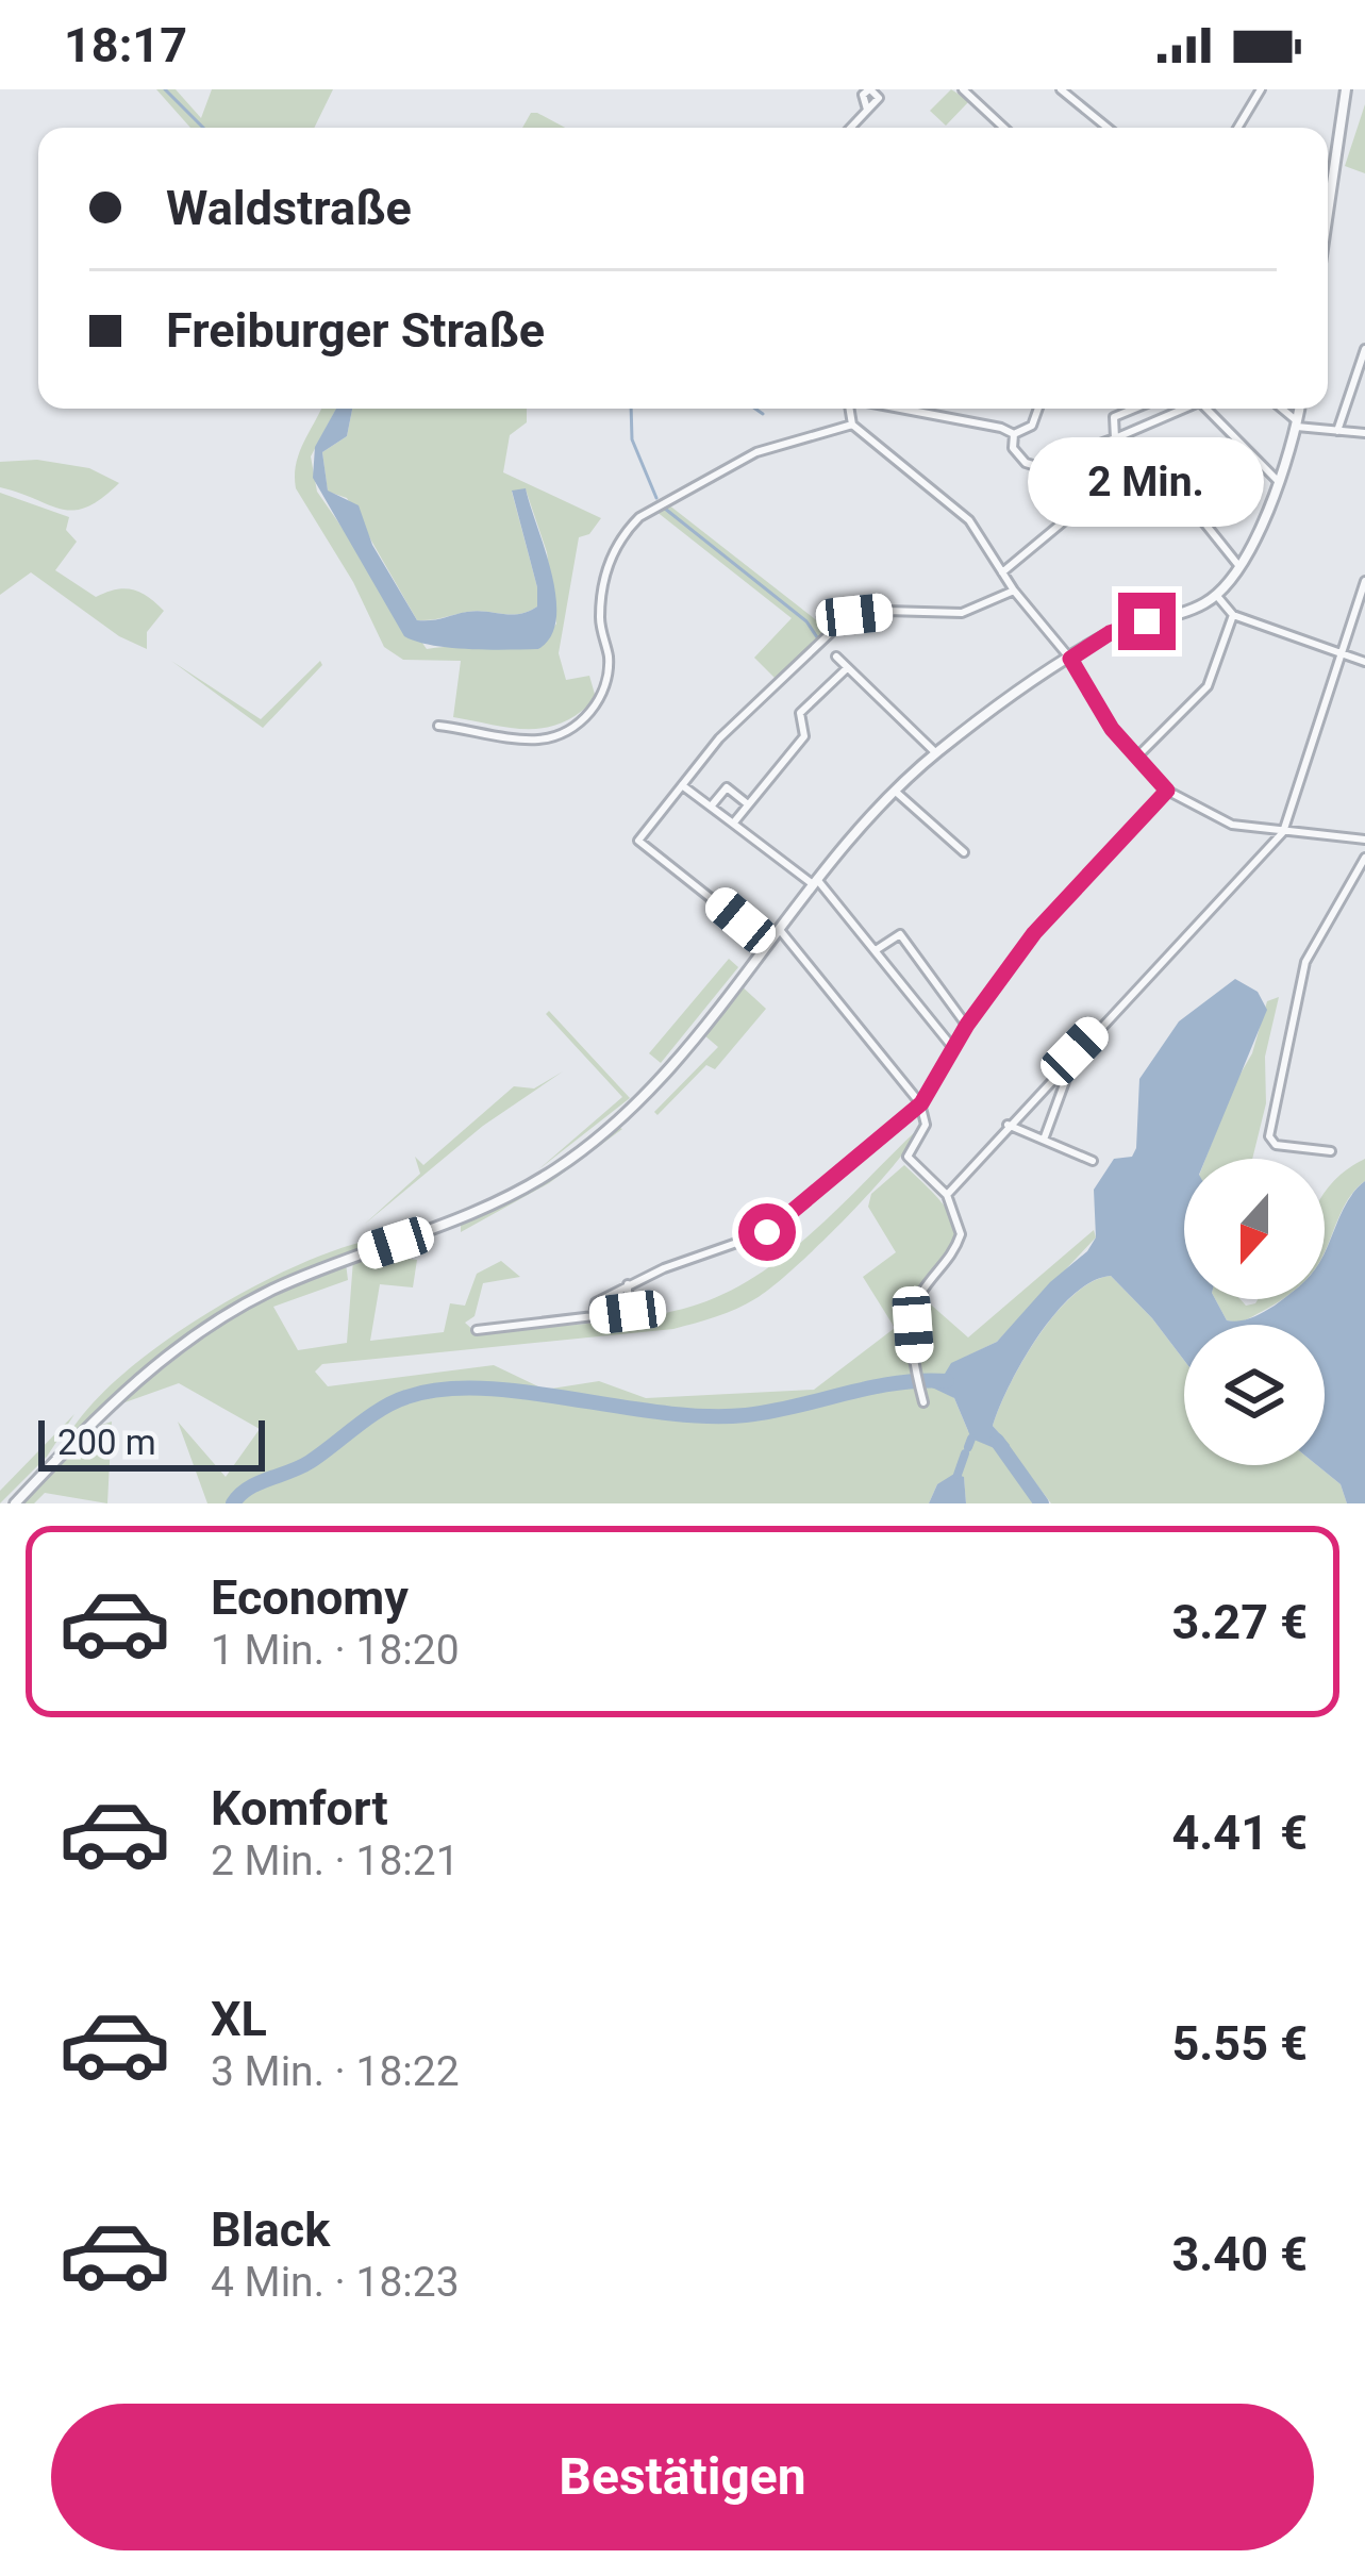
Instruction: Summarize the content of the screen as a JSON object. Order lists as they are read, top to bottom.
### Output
{
  "scale_bar": "200 m",
  "north": "bottom",
  "page": {
    "status": "18:17",
    "banner": ["Waldstraße", "Freiburger Straße"],
    "bubble": "2 Min.",
    "scale": "200 m",
    "list": [
      {
        "name": "Economy",
        "note": "1 Min. · 18:20",
        "value": "3.27 €"
      },
      {
        "name": "Komfort",
        "note": "2 Min. · 18:21",
        "value": "4.41 €"
      },
      {
        "name": "XL",
        "note": "3 Min. · 18:22",
        "value": "5.55 €"
      },
      {
        "name": "Black",
        "note": "4 Min. · 18:23",
        "value": "3.40 €"
      }
    ],
    "buttons": "Bestätigen"
  }
}
